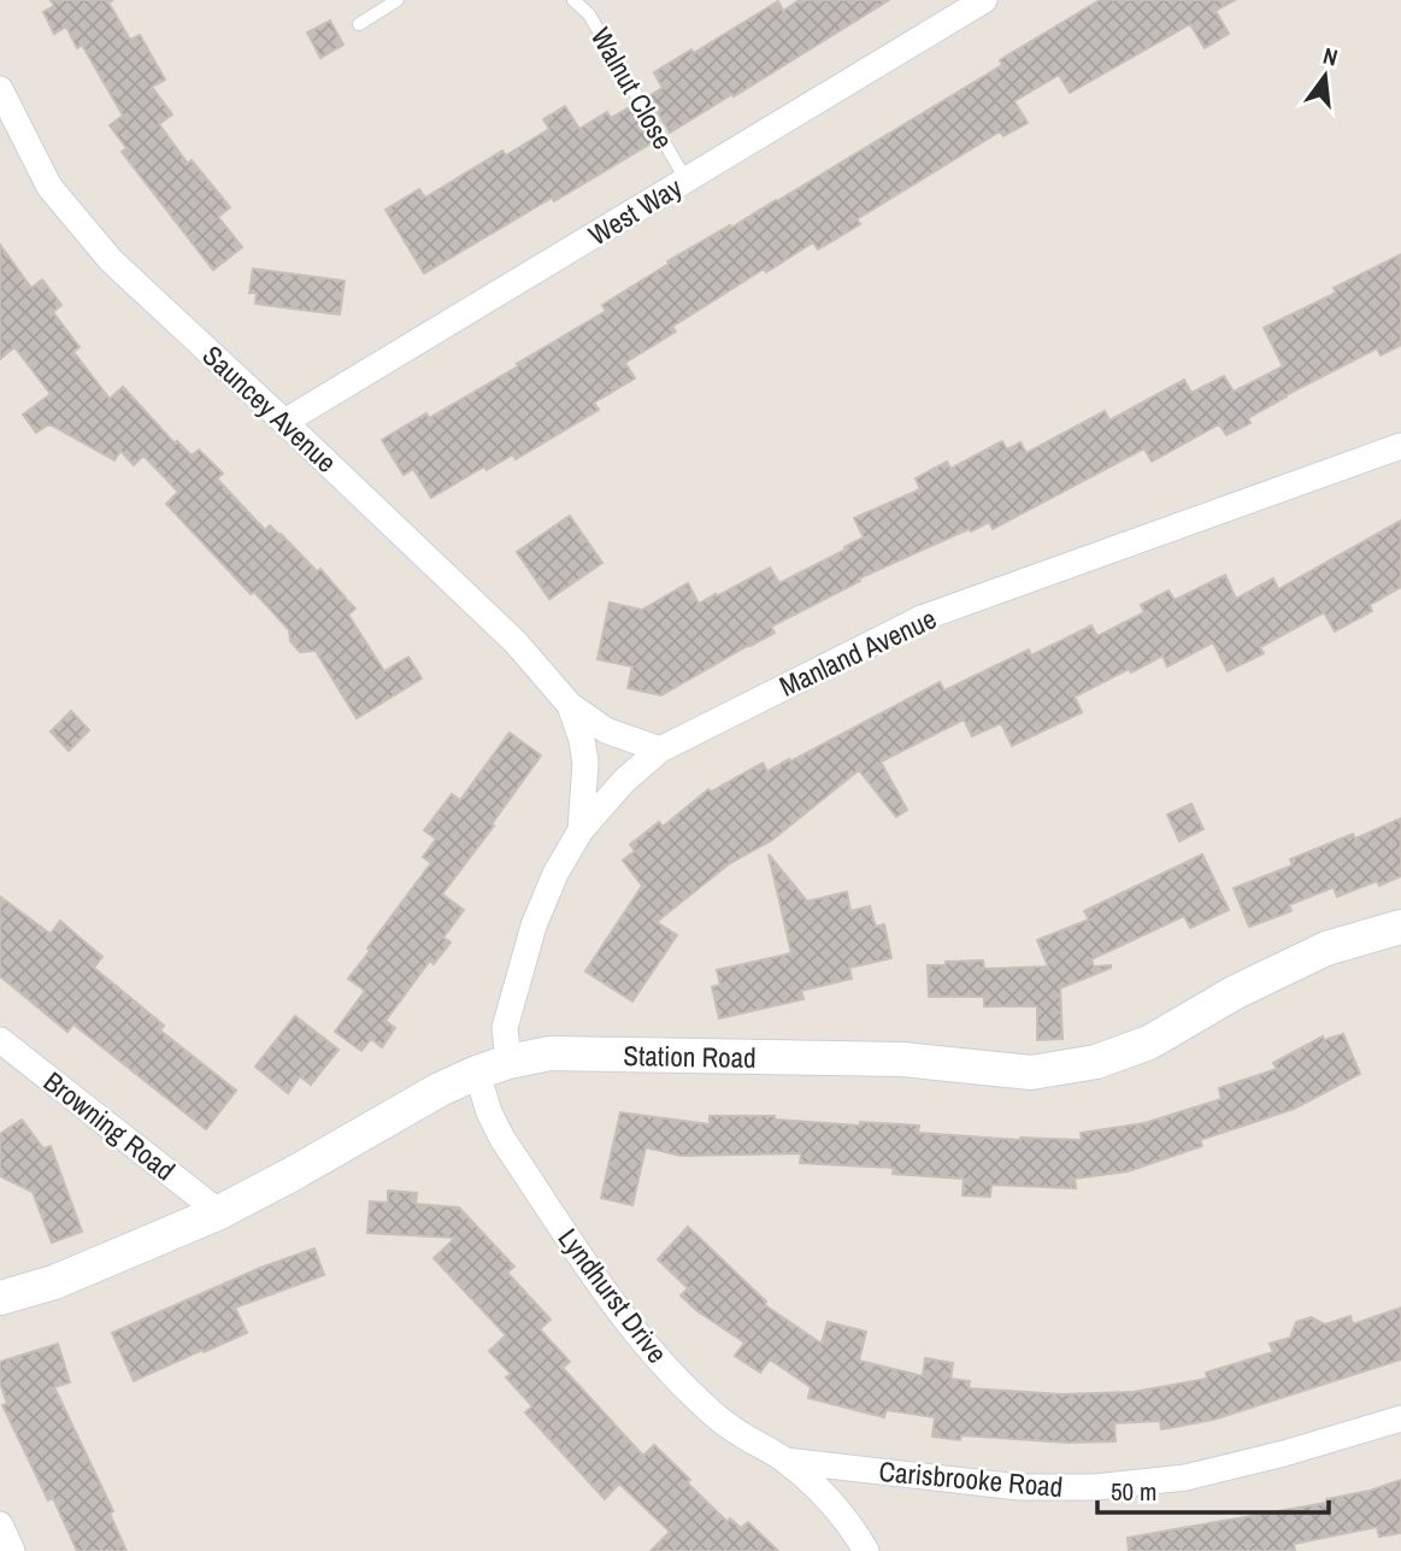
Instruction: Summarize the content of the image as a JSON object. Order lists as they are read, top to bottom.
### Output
{
  "streets": {
    "main road": ["Station Road"],
    "street": [
      "West Way",
      "Sauncey Avenue",
      "Manland Avenue",
      "Browning Road",
      "Lyndhurst Drive",
      "Carisbrooke Road"
    ],
    "lane": ["Walnut Close"]
  },
  "crossings": [
    ["Walnut Close", "West Way"],
    ["West Way", "Sauncey Avenue"],
    ["Sauncey Avenue", "Manland Avenue"],
    ["Manland Avenue", "Station Road"],
    ["Station Road", "Browning Road"],
    ["Station Road", "Lyndhurst Drive"],
    ["Lyndhurst Drive", "Carisbrooke Road"]
  ],
  "scale_bar": "50 m",
  "north": "top"
}
